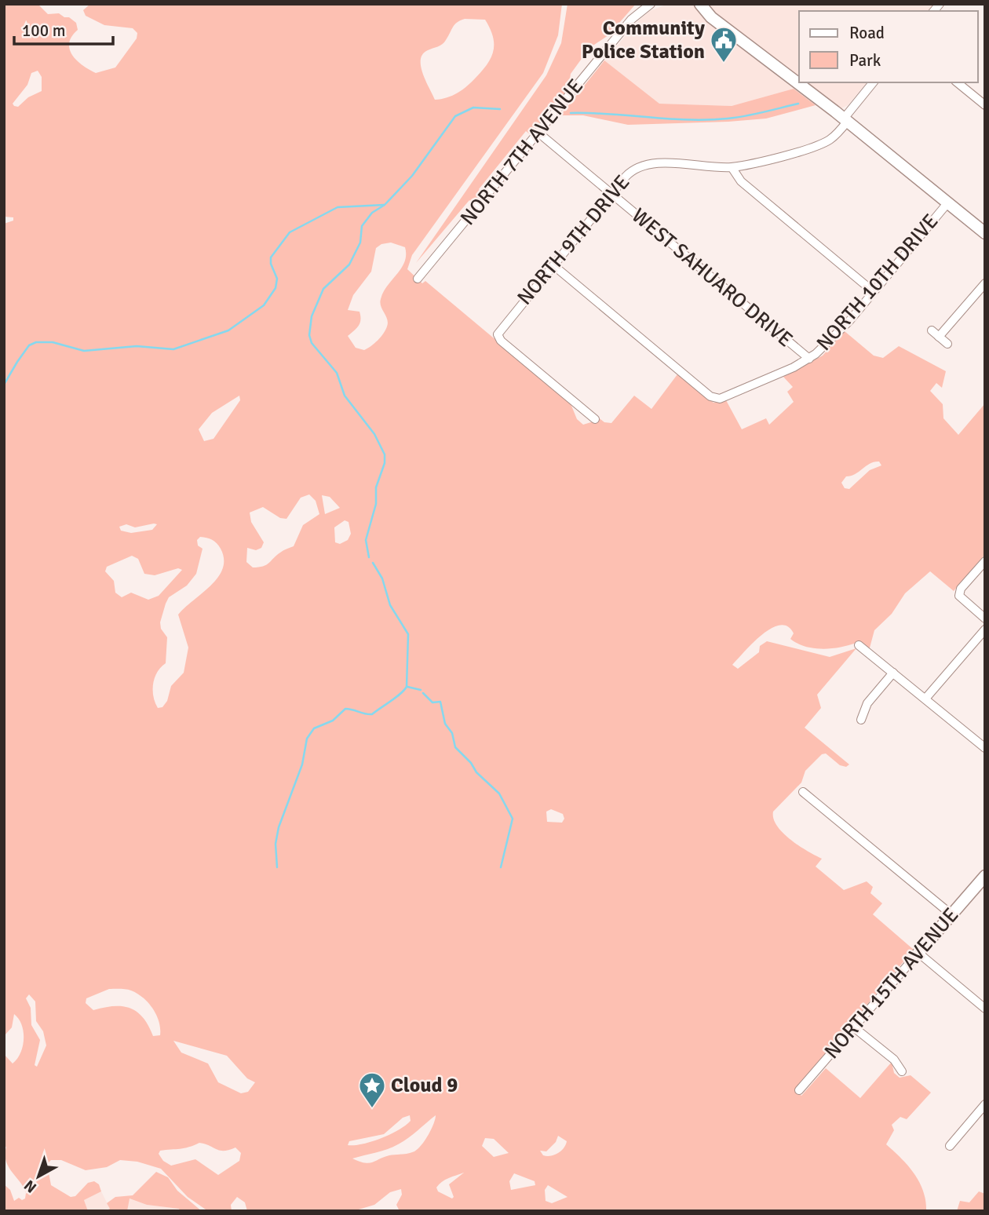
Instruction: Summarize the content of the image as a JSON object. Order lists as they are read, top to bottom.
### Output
{
  "streets": {
    "main road": ["NORTH 15TH AVENUE"],
    "street": [
      "NORTH 7TH AVENUE",
      "NORTH 9TH DRIVE",
      "WEST SAHUARO DRIVE",
      "NORTH 10TH DRIVE"
    ]
  },
  "crossings": [
    ["NORTH 7TH AVENUE", "WEST SAHUARO DRIVE"],
    ["NORTH 9TH DRIVE", "WEST SAHUARO DRIVE"],
    ["NORTH 9TH DRIVE", "NORTH 10TH DRIVE"],
    ["WEST SAHUARO DRIVE", "NORTH 10TH DRIVE"]
  ],
  "places": {
    "public building": ["Community Police Station"],
    "place": ["Cloud 9"]
  },
  "legend": ["Road", "Park"],
  "scale_bar": "100 m",
  "north": "bottom left"
}
